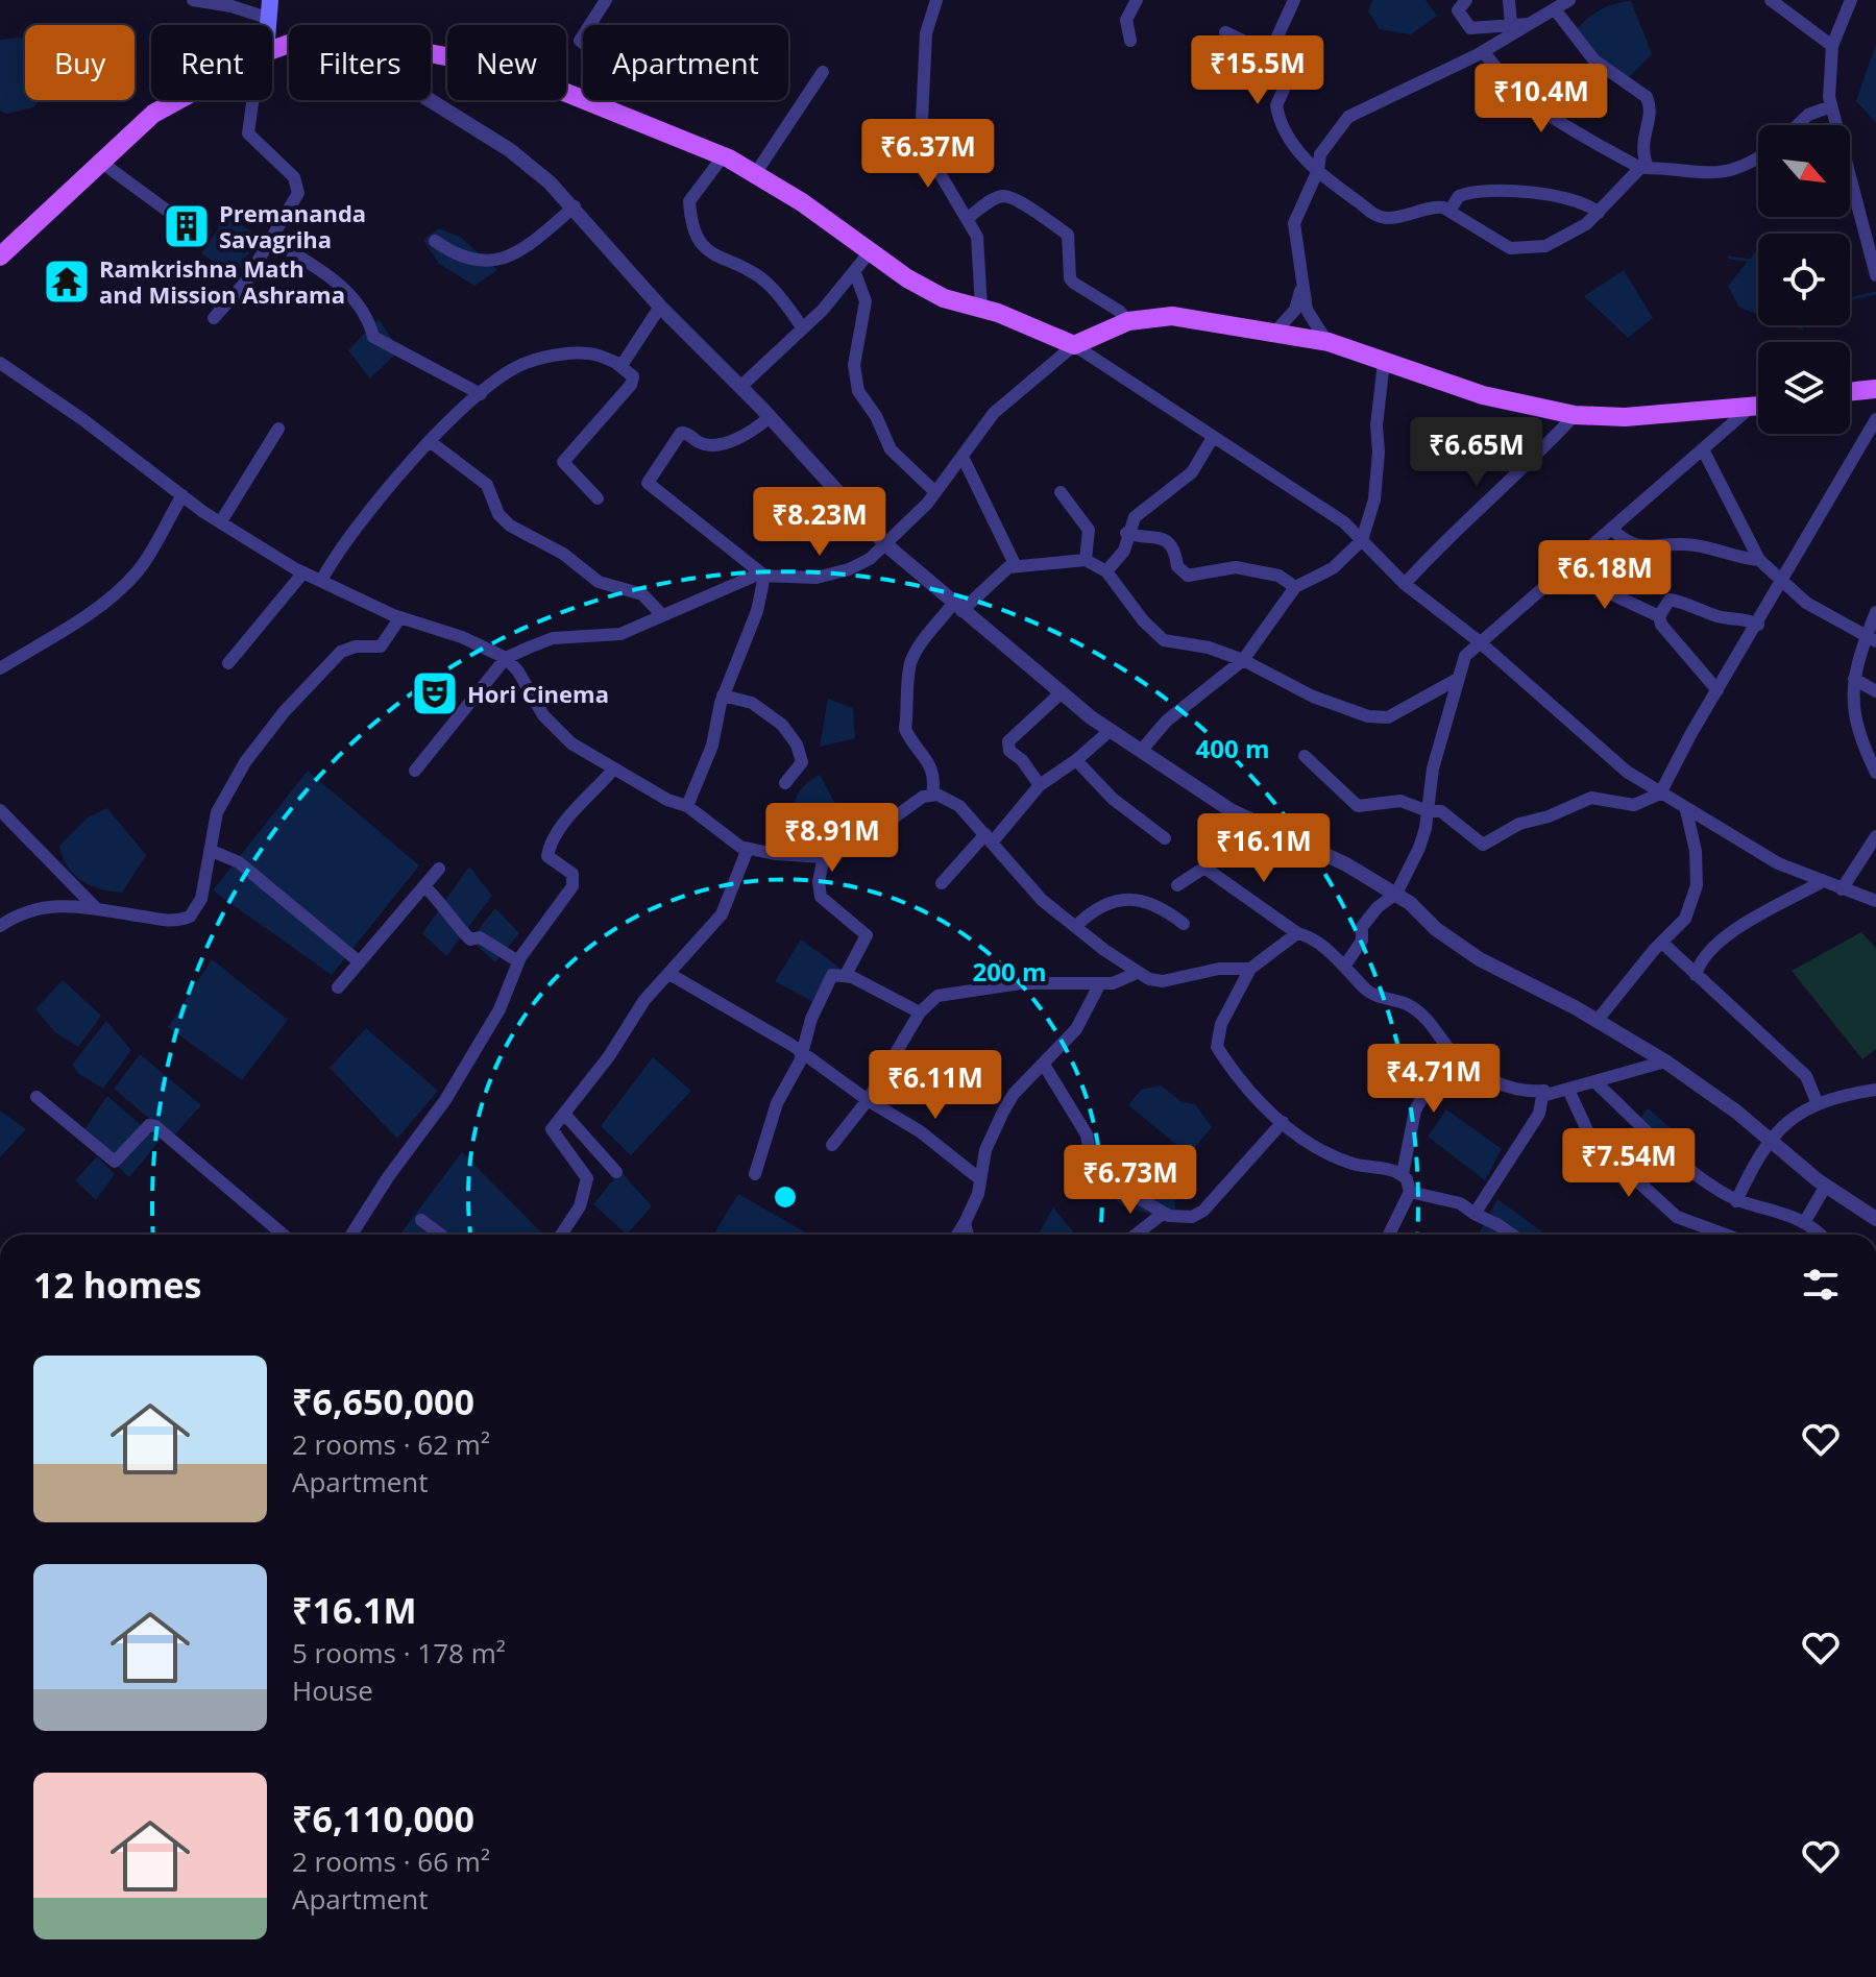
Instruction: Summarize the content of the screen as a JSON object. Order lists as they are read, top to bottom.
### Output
{
  "places": {
    "building": ["Premananda Savagriha"],
    "temple": ["Ramkrishna Math and Mission Ashrama"],
    "theatre": ["Hori Cinema"]
  },
  "north": "bottom right",
  "page": {
    "chip": [
      "Buy",
      "Rent",
      "Filters",
      "New",
      "Apartment"
    ],
    "price": [
      "₹15.5M",
      "₹10.4M",
      "₹6.37M",
      "₹6.65M",
      "₹8.23M",
      "₹6.18M",
      "₹8.91M",
      "₹16.1M",
      "₹4.71M",
      "₹6.11M",
      "₹7.54M",
      "₹6.73M"
    ],
    "heading": "12 homes",
    "list": [
      {
        "name": "₹6,650,000",
        "note": "2 rooms · 62 m² · Apartment"
      },
      {
        "name": "₹16.1M",
        "note": "5 rooms · 178 m² · House"
      },
      {
        "name": "₹6,110,000",
        "note": "2 rooms · 66 m² · Apartment"
      }
    ]
  },
  "rings": ["400 m", "200 m"]
}
